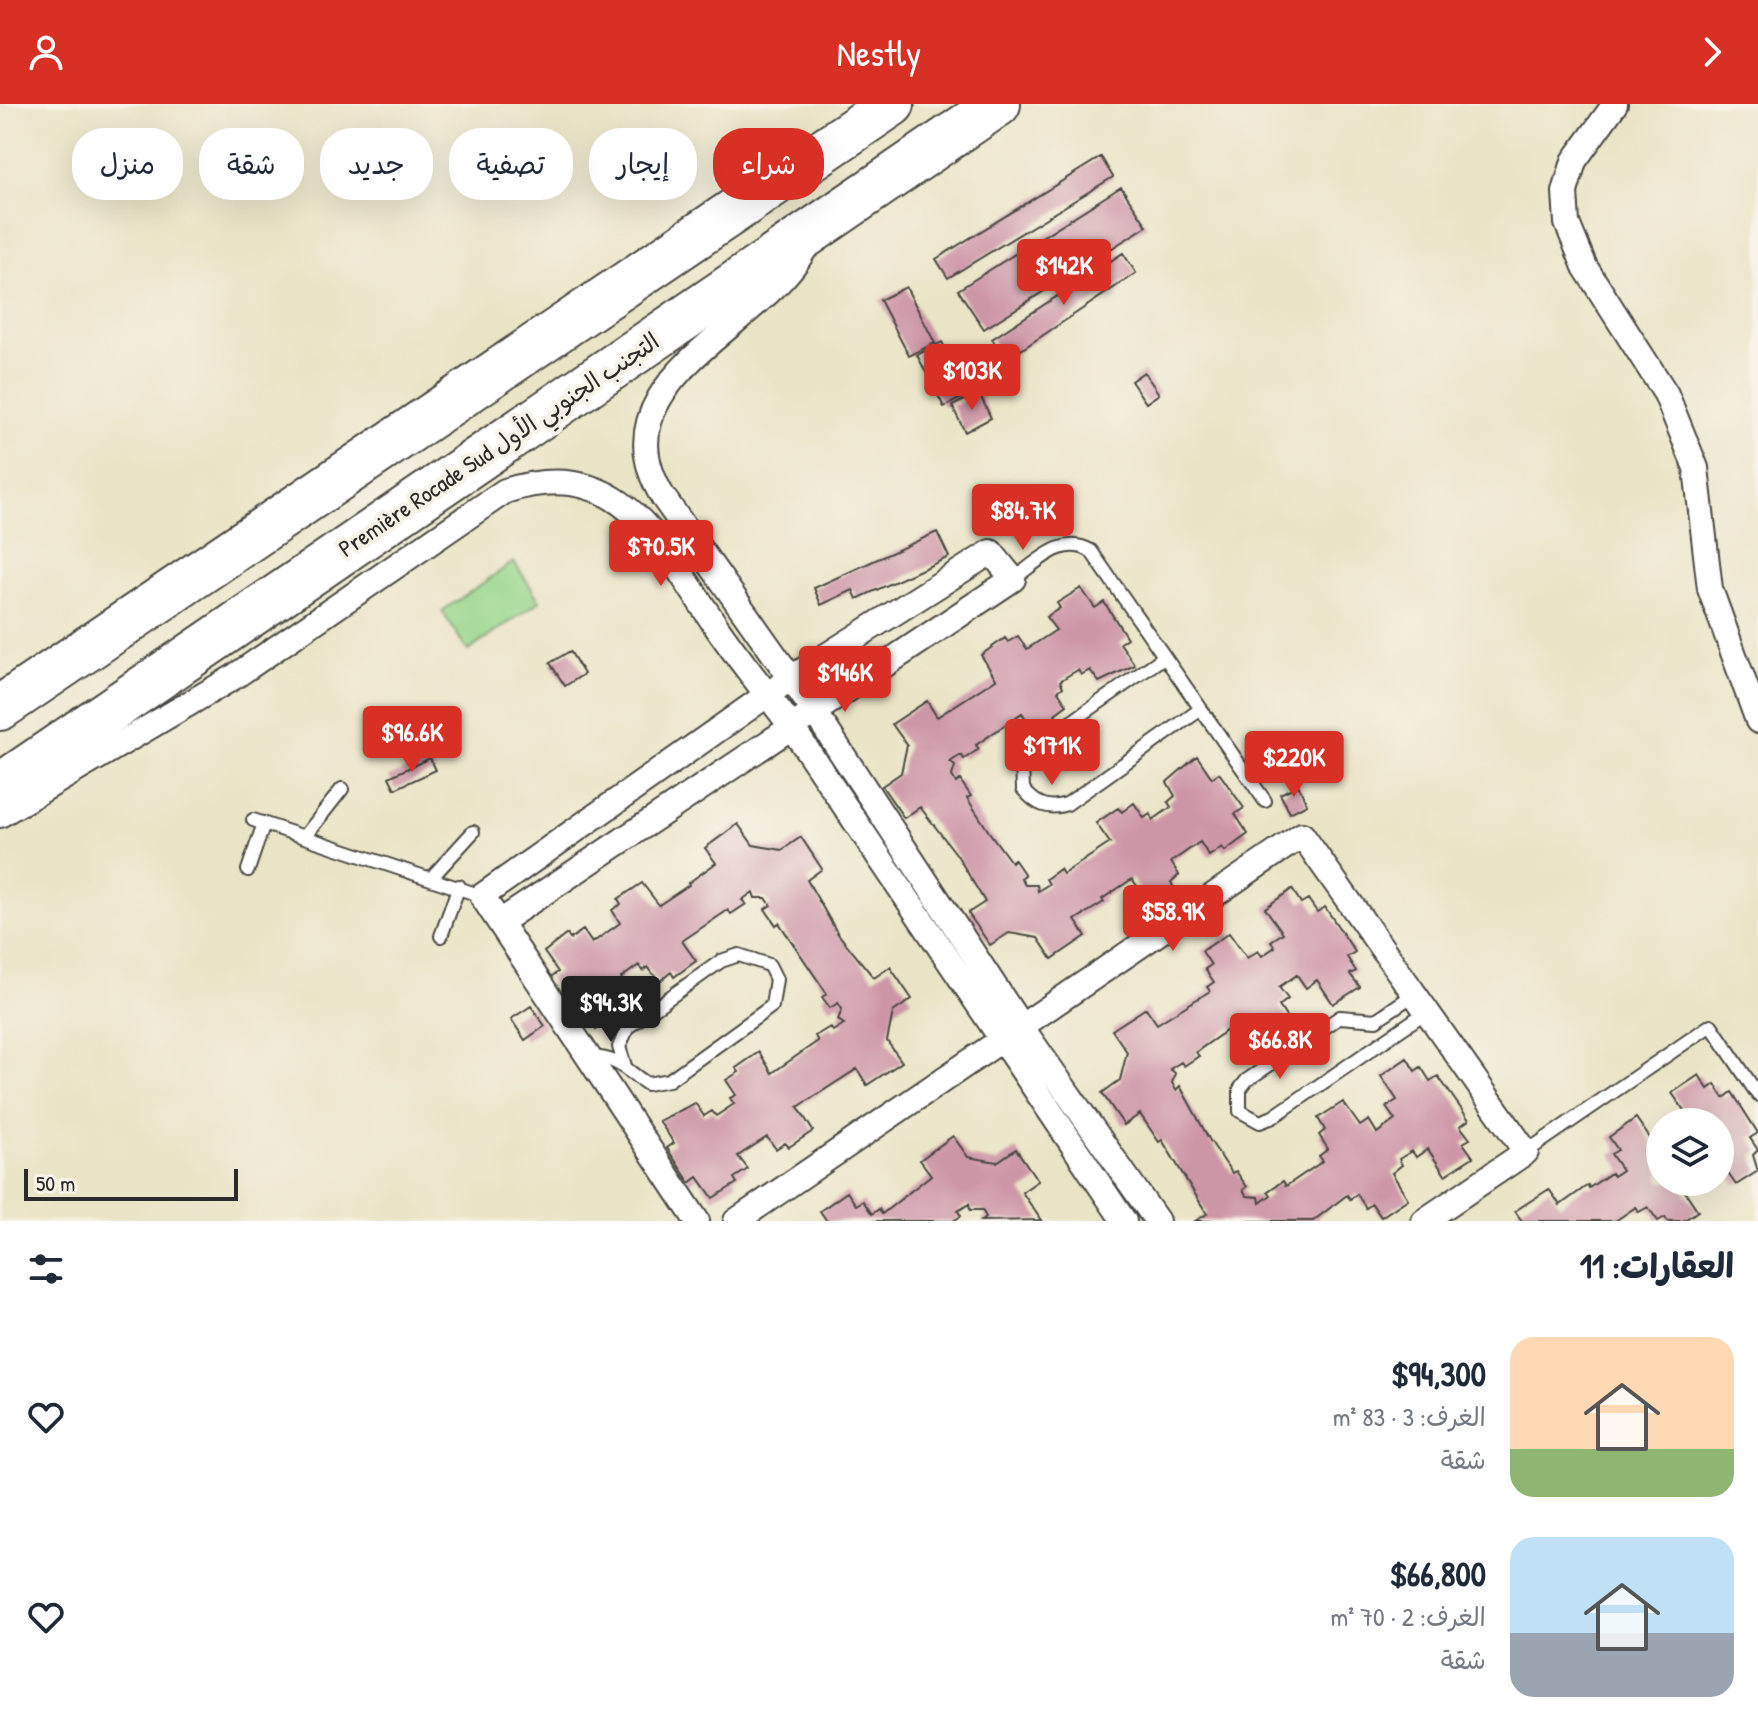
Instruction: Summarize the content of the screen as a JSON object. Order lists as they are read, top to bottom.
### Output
{
  "streets": {
    "highway": ["Première Rocade Sud التجنب الجنوبي الأول"]
  },
  "scale_bar": "50 m",
  "page": {
    "header": "Nestly",
    "chip": [
      "شراء",
      "إيجار",
      "تصفية",
      "جديد",
      "شقة",
      "منزل"
    ],
    "price": [
      "$142K",
      "$103K",
      "$84.7K",
      "$70.5K",
      "$146K",
      "$96.6K",
      "$171K",
      "$220K",
      "$58.9K",
      "$94.3K",
      "$66.8K"
    ],
    "scale": "50 m",
    "heading": "العقارات: 11",
    "list": [
      {
        "name": "$94,300",
        "note": "الغرف: 3 · 83 m² · شقة"
      },
      {
        "name": "$66,800",
        "note": "الغرف: 2 · 70 m² · شقة"
      }
    ]
  }
}
